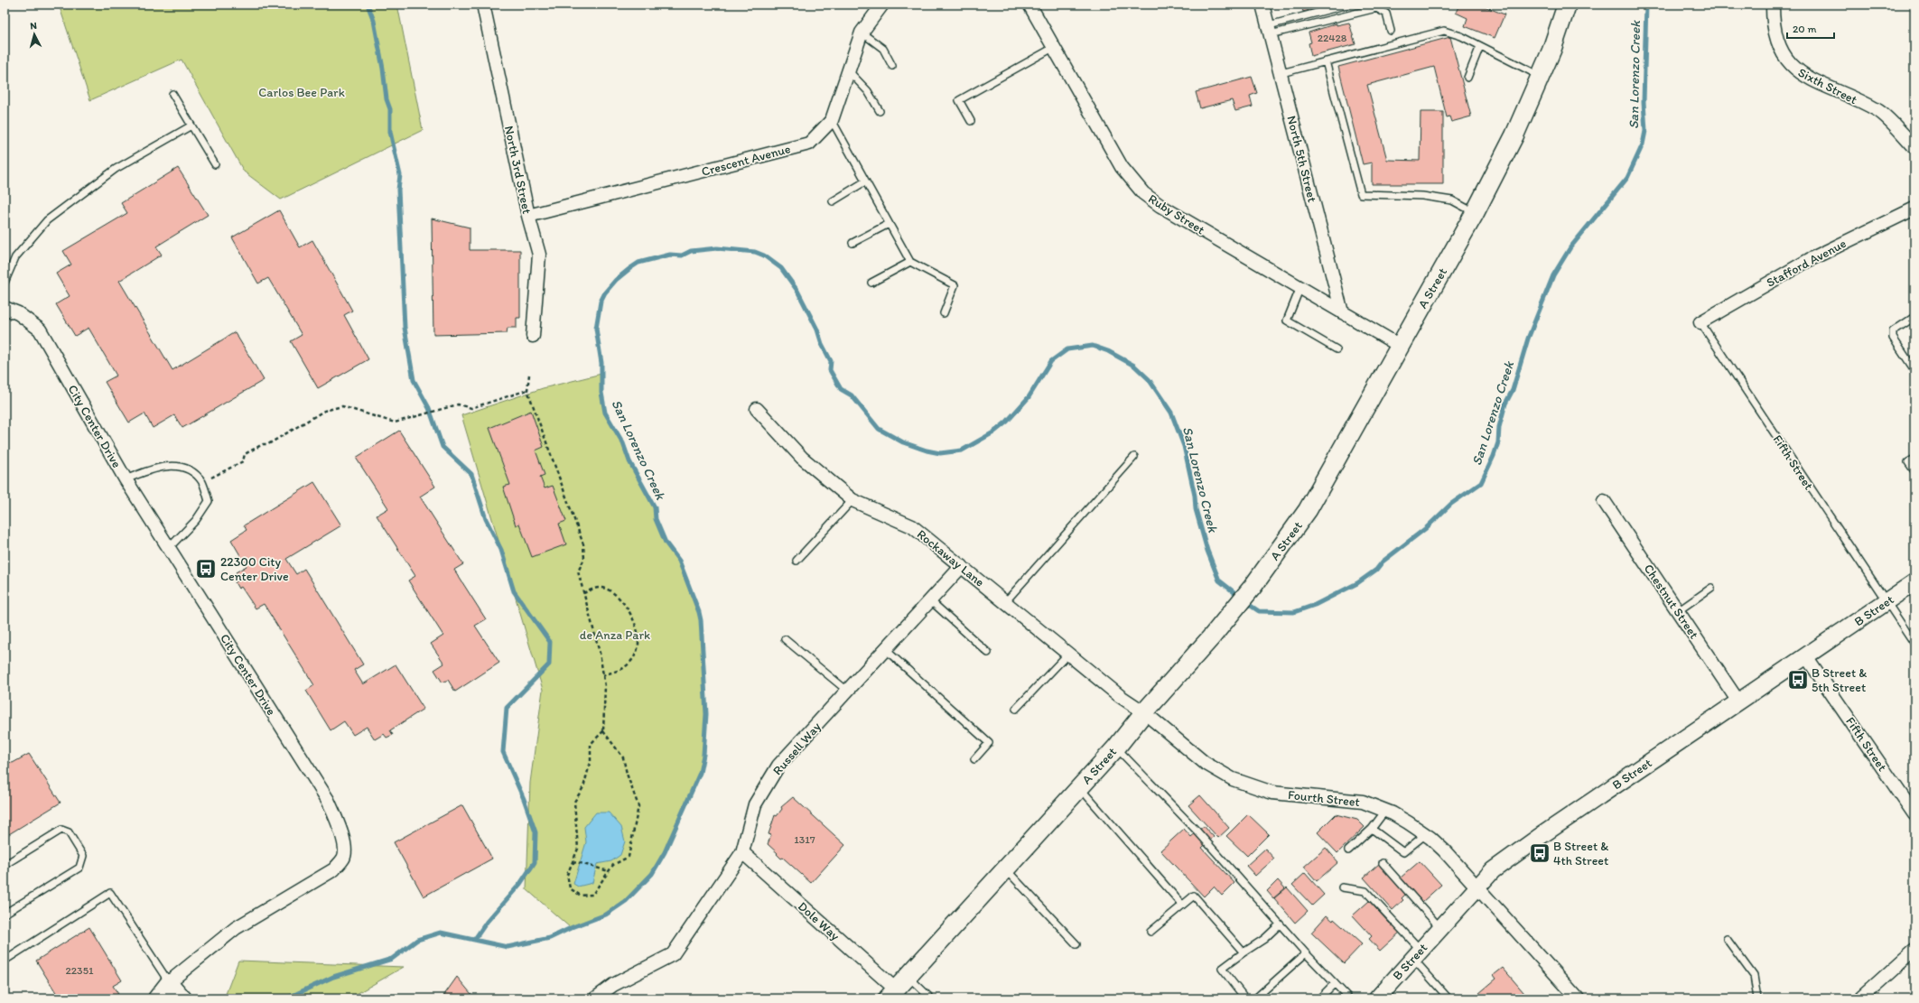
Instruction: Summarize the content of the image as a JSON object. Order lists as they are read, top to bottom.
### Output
{
  "streets": {
    "main road": ["A Street"],
    "street": [
      "Sixth Street",
      "North 5th Street",
      "Crescent Avenue",
      "North 3rd Street",
      "Ruby Street",
      "Stafford Avenue",
      "City Center Drive",
      "Fifth Street",
      "Rockaway Lane",
      "Chestnut Street",
      "B Street",
      "Russell Way",
      "Fourth Street",
      "Dole Way"
    ]
  },
  "crossings": [
    ["North 5th Street", "Ruby Street"],
    ["Crescent Avenue", "North 3rd Street"],
    ["Ruby Street", "A Street"],
    ["Stafford Avenue", "Fifth Street"],
    ["A Street", "Rockaway Lane"],
    ["A Street", "Fourth Street"],
    ["A Street", "Dole Way"],
    ["Fifth Street", "B Street"],
    ["Rockaway Lane", "Russell Way"],
    ["Rockaway Lane", "Fourth Street"],
    ["Chestnut Street", "B Street"],
    ["B Street", "Fourth Street"],
    ["Russell Way", "Dole Way"]
  ],
  "water": ["San Lorenzo Creek"],
  "parks": ["Carlos Bee Park", "de Anza Park"],
  "places": {
    "bus stop": ["22300 City Center Drive", "B Street & 5th Street", "B Street & 4th Street"]
  },
  "house_numbers": ["22428", "1317", "22351"],
  "scale_bar": "20 m",
  "north": "top"
}
